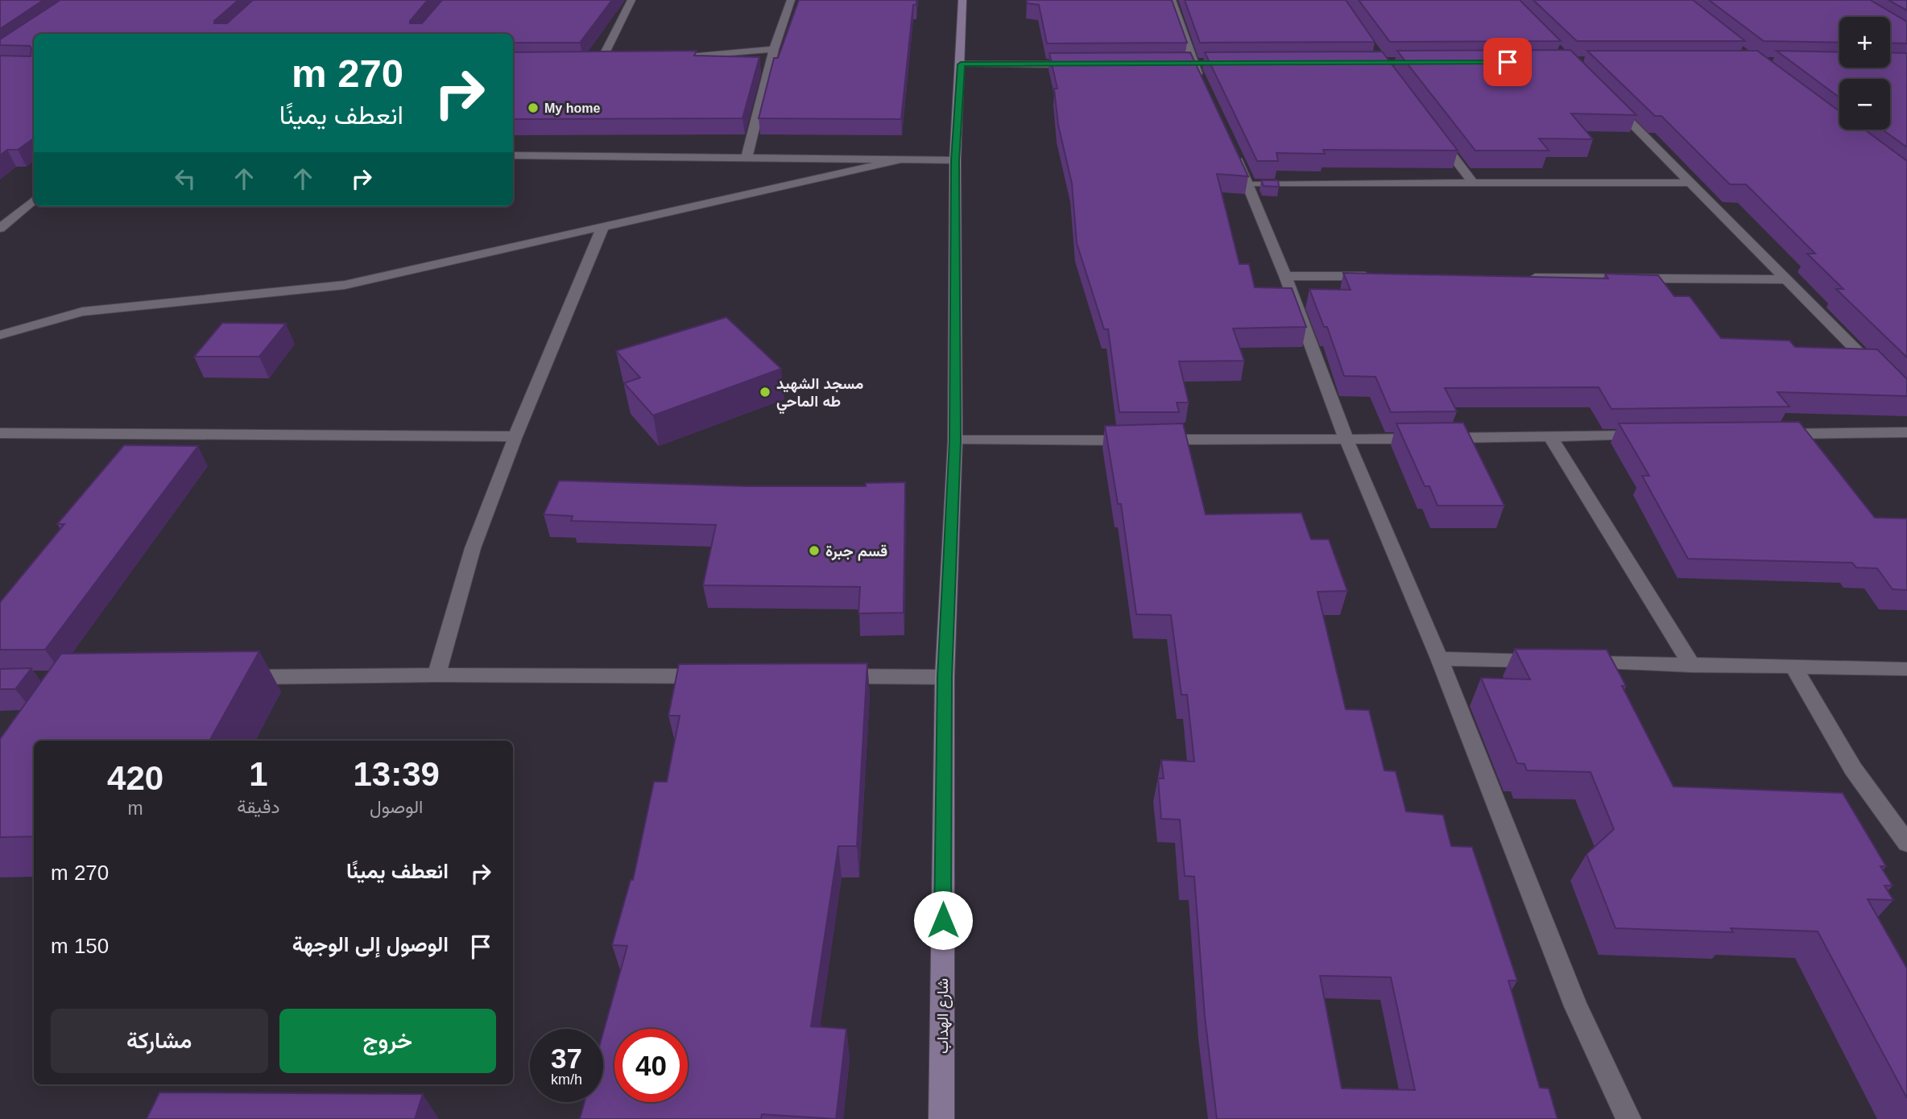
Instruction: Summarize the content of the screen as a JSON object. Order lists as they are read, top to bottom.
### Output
{
  "streets": {
    "street": ["شارع الهداب"]
  },
  "places": ["My home", "مسجد الشهيد طه الماحي", "قسم جبرة"],
  "page": {
    "map_buttons": ["+", "−"],
    "turn": ["270 m", "انعطف يمينًا"],
    "eta": [
      "13:39",
      "الوصول",
      "1",
      "دقيقة",
      "420",
      "m"
    ],
    "list": [
      {
        "name": "انعطف يمينًا",
        "value": "270 m"
      },
      {
        "name": "الوصول إلى الوجهة",
        "value": "150 m"
      }
    ],
    "buttons": ["خروج", "مشاركة"],
    "speed": "37 km/h",
    "limit": "40"
  }
}
